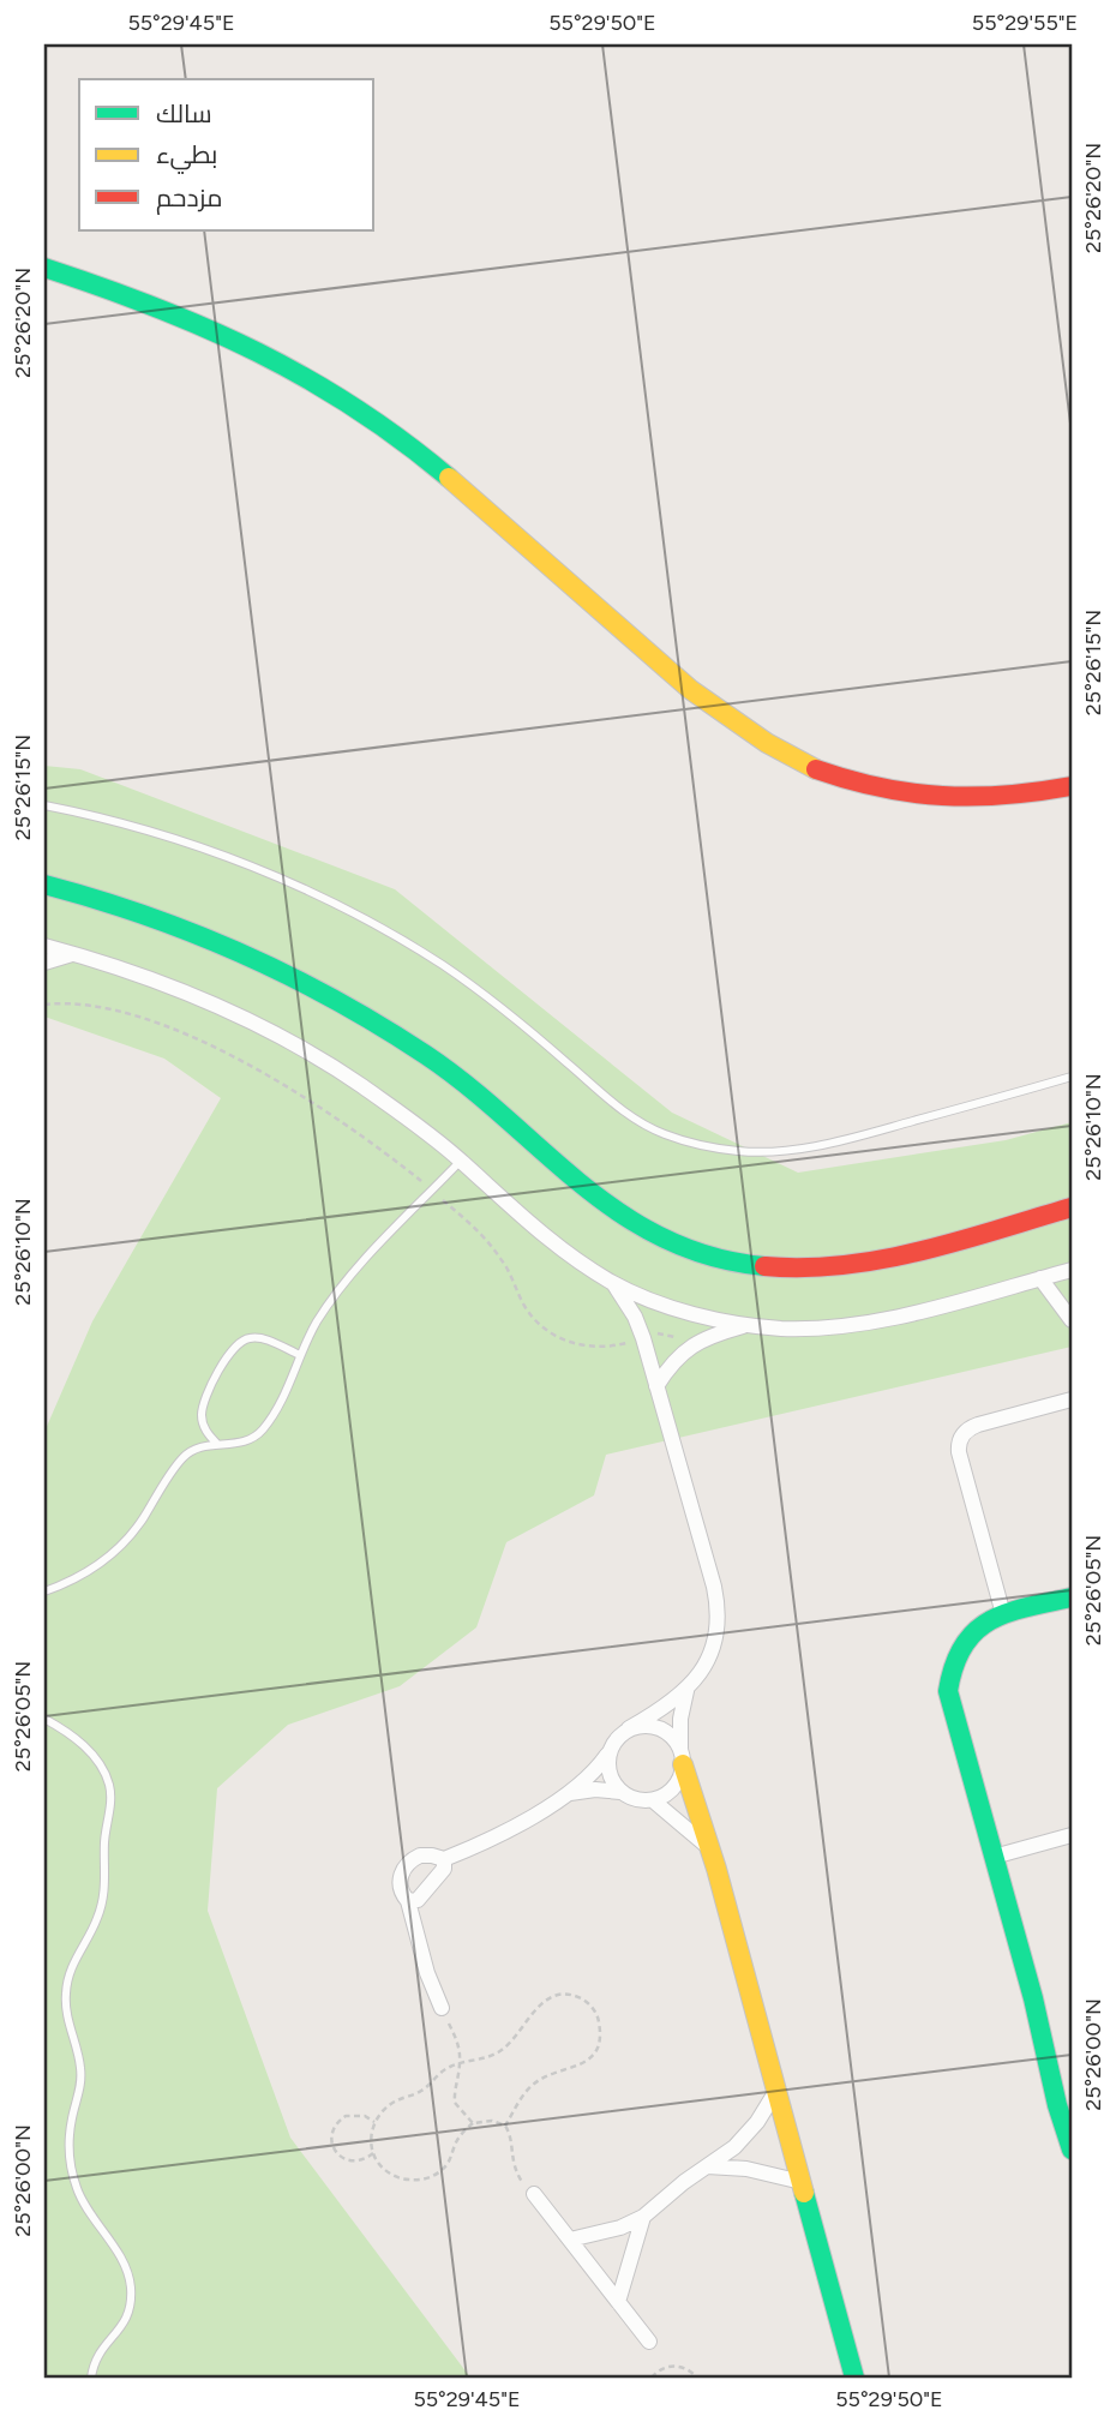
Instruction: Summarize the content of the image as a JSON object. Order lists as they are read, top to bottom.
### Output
{
  "legend": ["سالك", "بطيء", "مزدحم"],
  "coordinates": [
    "55°29'45\"E",
    "55°29'50\"E",
    "55°29'55\"E",
    "25°26'20\"N",
    "25°26'15\"N",
    "25°26'10\"N",
    "25°26'05\"N",
    "25°26'00\"N"
  ]
}
